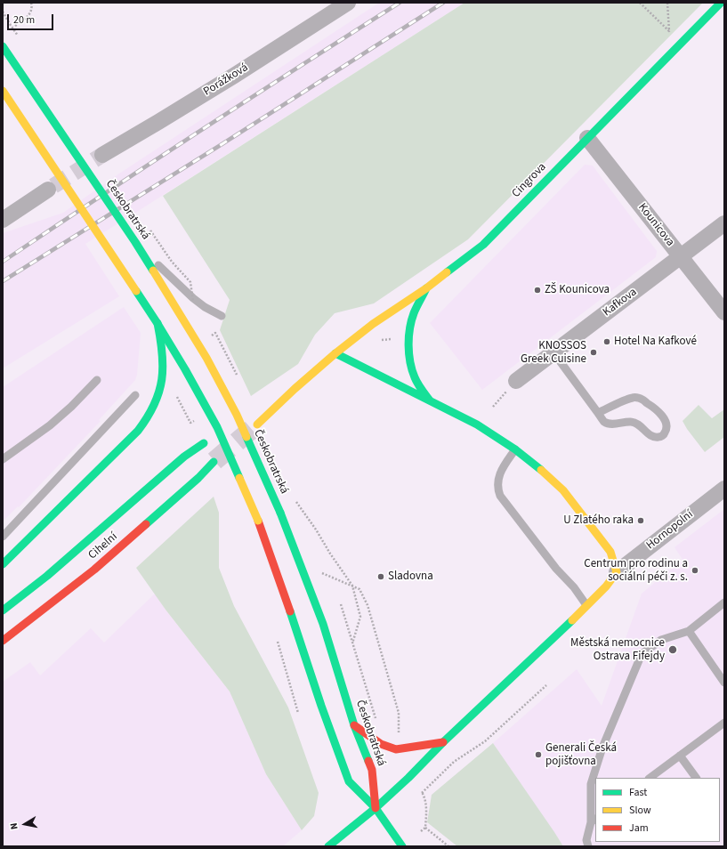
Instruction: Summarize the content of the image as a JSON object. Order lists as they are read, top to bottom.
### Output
{
  "streets": {
    "main road": ["Cingrova", "Českobratrská", "Cihelní"],
    "street": [
      "Porážková",
      "Kounicova",
      "Kafkova",
      "Hornopolní"
    ]
  },
  "crossings": [
    ["Cingrova", "Kounicova"],
    ["Kounicova", "Kafkova"]
  ],
  "places": [
    "ZŠ Kounicova",
    "Hotel Na Kafkové",
    "KNOSSOS Greek Cuisine",
    "U Zlatého raka",
    "Centrum pro rodinu a sociální péči z. s.",
    "Sladovna",
    "Městská nemocnice Ostrava Fifejdy",
    "Generali Česká pojišťovna"
  ],
  "legend": ["Fast", "Slow", "Jam"],
  "scale_bar": "20 m",
  "north": "left"
}
